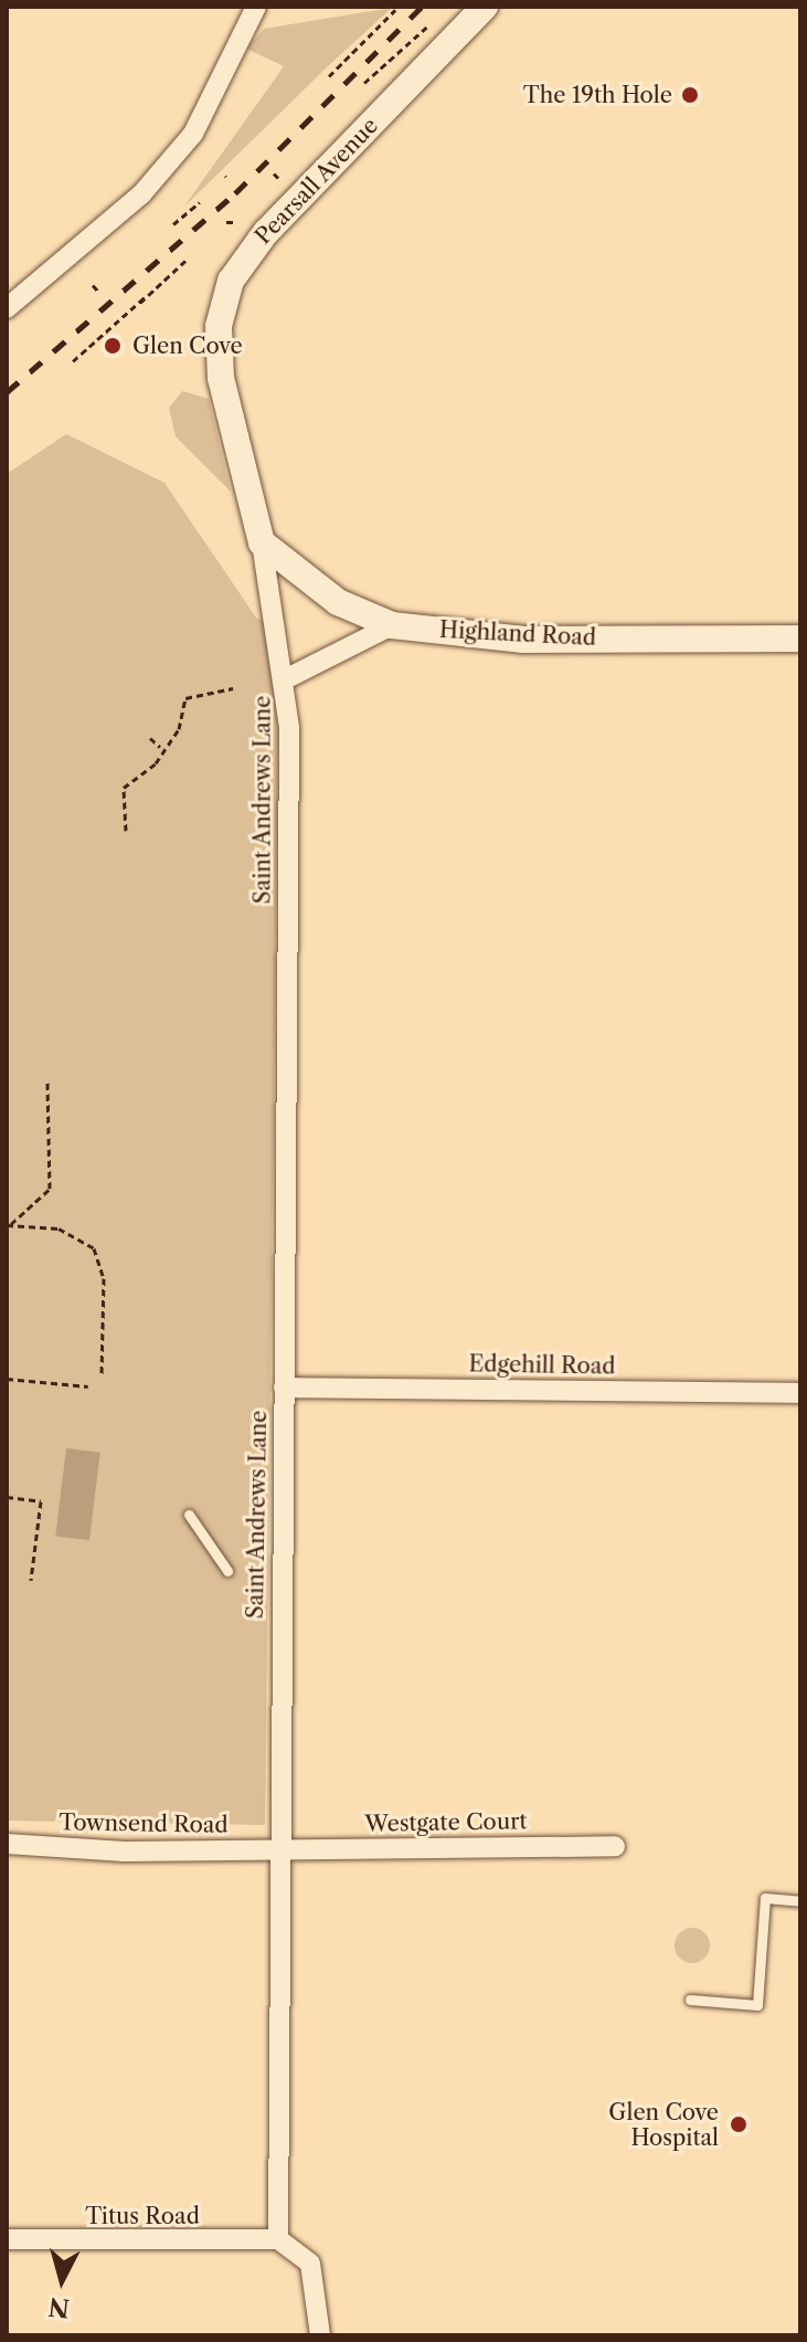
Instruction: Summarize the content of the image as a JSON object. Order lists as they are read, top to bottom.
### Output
{
  "streets": {
    "street": [
      "Pearsall Avenue",
      "Highland Road",
      "Saint Andrews Lane",
      "Edgehill Road",
      "Westgate Court",
      "Townsend Road",
      "Titus Road"
    ]
  },
  "crossings": [
    ["Pearsall Avenue", "Highland Road"],
    ["Pearsall Avenue", "Saint Andrews Lane"],
    ["Highland Road", "Saint Andrews Lane"],
    ["Saint Andrews Lane", "Edgehill Road"],
    ["Saint Andrews Lane", "Westgate Court"],
    ["Saint Andrews Lane", "Townsend Road"],
    ["Saint Andrews Lane", "Titus Road"],
    ["Westgate Court", "Townsend Road"]
  ],
  "places": ["The 19th Hole", "Glen Cove", "Glen Cove Hospital"],
  "north": "bottom"
}
